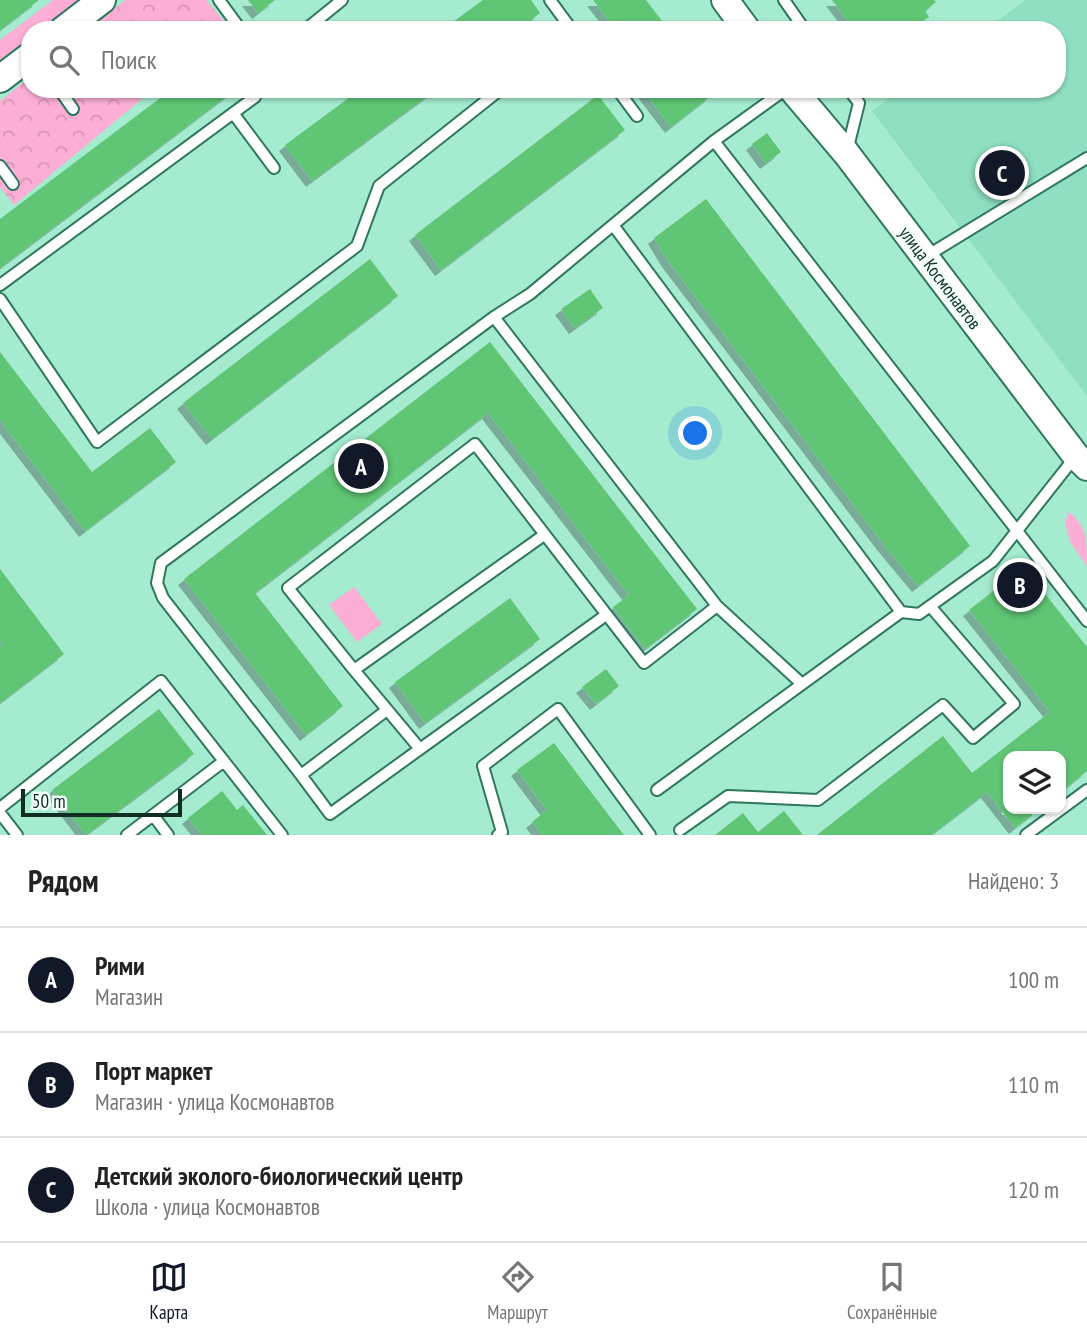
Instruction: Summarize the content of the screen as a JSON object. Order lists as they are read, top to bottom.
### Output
{
  "streets": {
    "street": ["улица Космонавтов"]
  },
  "scale_bar": "50 m",
  "page": {
    "search": "Поиск",
    "pins": ["C", "A", "B"],
    "scale": "50 m",
    "heading": ["Рядом", "Найдено: 3"],
    "list": [
      {
        "mark": "A",
        "name": "Рими",
        "note": "Магазин",
        "value": "100 m"
      },
      {
        "mark": "B",
        "name": "Порт маркет",
        "note": "Магазин · улица Космонавтов",
        "value": "110 m"
      },
      {
        "mark": "C",
        "name": "Детский эколого-биологический центр",
        "note": "Школа · улица Космонавтов",
        "value": "120 m"
      }
    ],
    "nav": ["Карта", "Маршрут", "Сохранённые"]
  }
}
